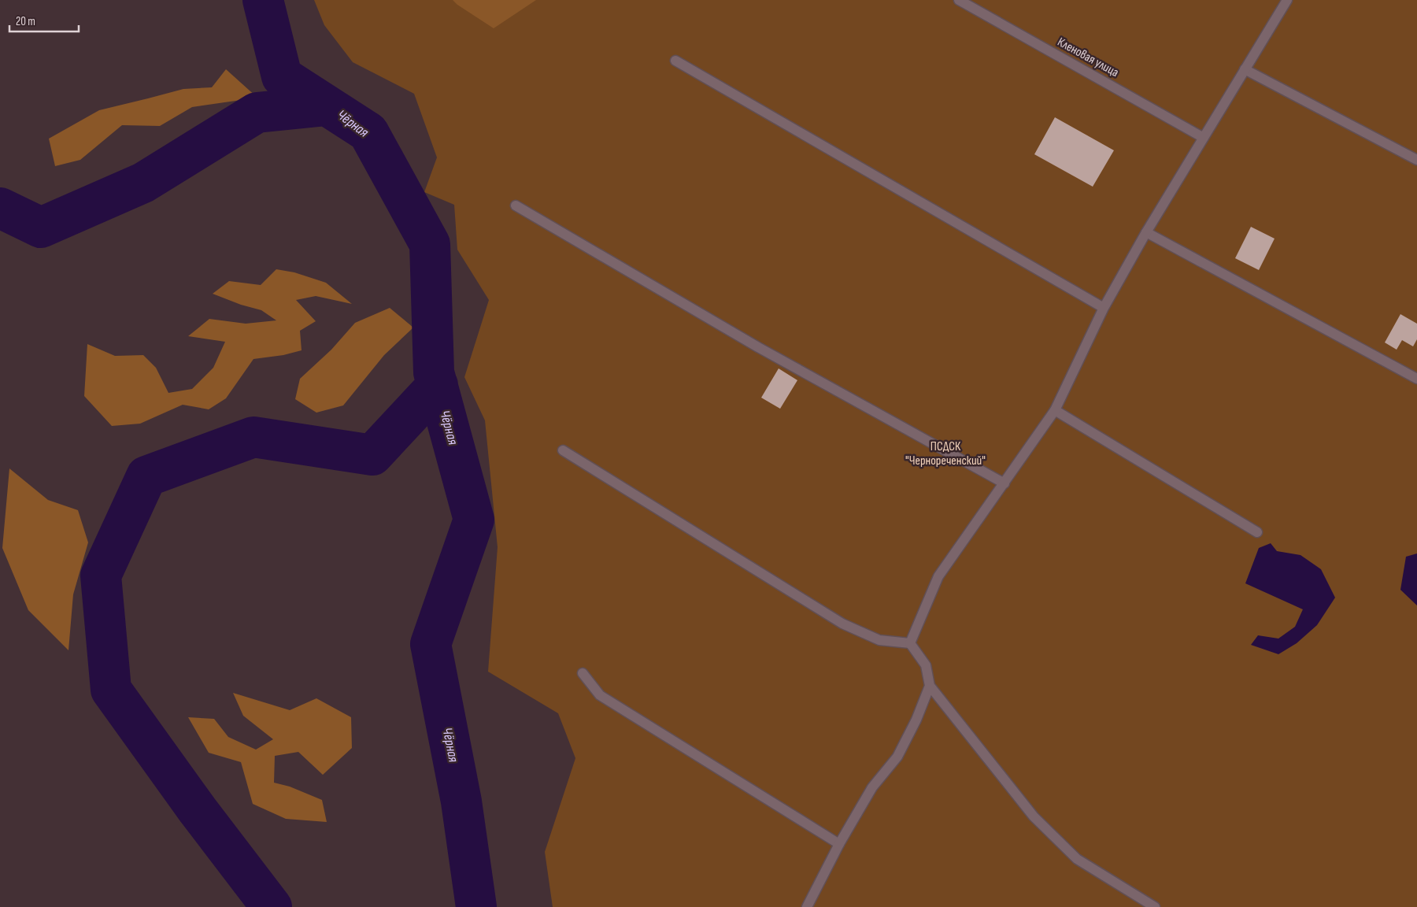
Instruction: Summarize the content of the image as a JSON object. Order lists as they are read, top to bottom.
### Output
{
  "streets": {
    "street": ["Кленовая улица"]
  },
  "water": ["Чёрная"],
  "parks": ["ПСДСК \"Чернореченский\""],
  "scale_bar": "20 m"
}
